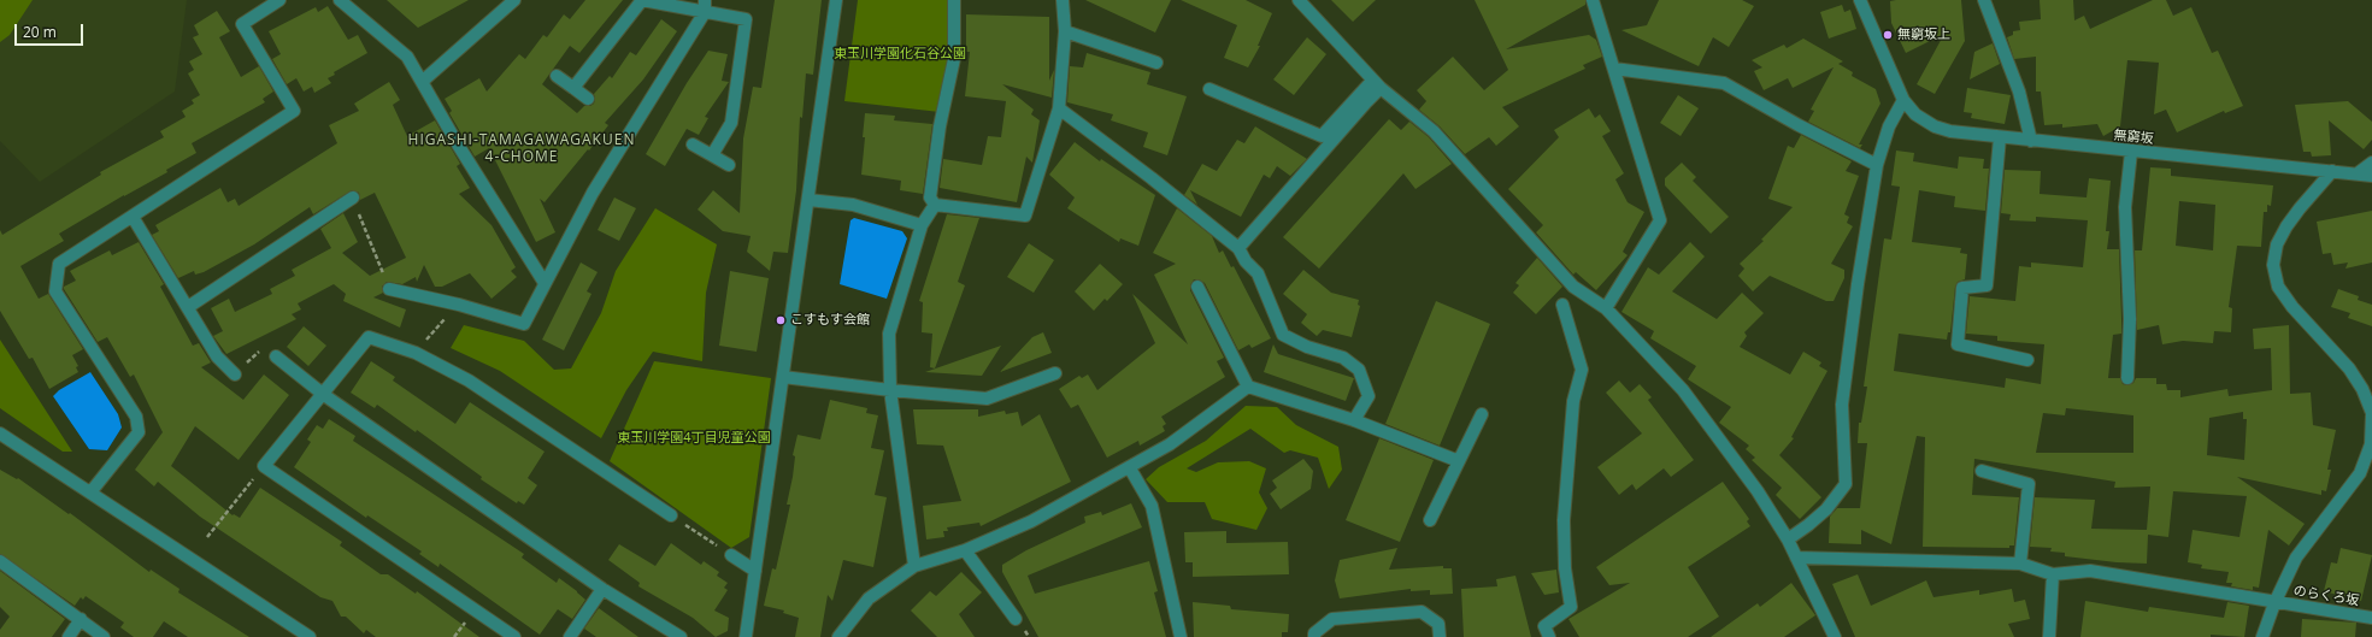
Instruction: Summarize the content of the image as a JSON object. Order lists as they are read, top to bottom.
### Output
{
  "streets": {
    "street": ["無窮坂", "のらくろ坂"]
  },
  "districts": ["HIGASHI-TAMAGAWAGAKUEN 4-CHOME"],
  "parks": ["東玉川学園化石谷公園", "東玉川学園4丁目児童公園"],
  "places": ["無窮坂上", "こすもす会館"],
  "scale_bar": "20 m"
}
